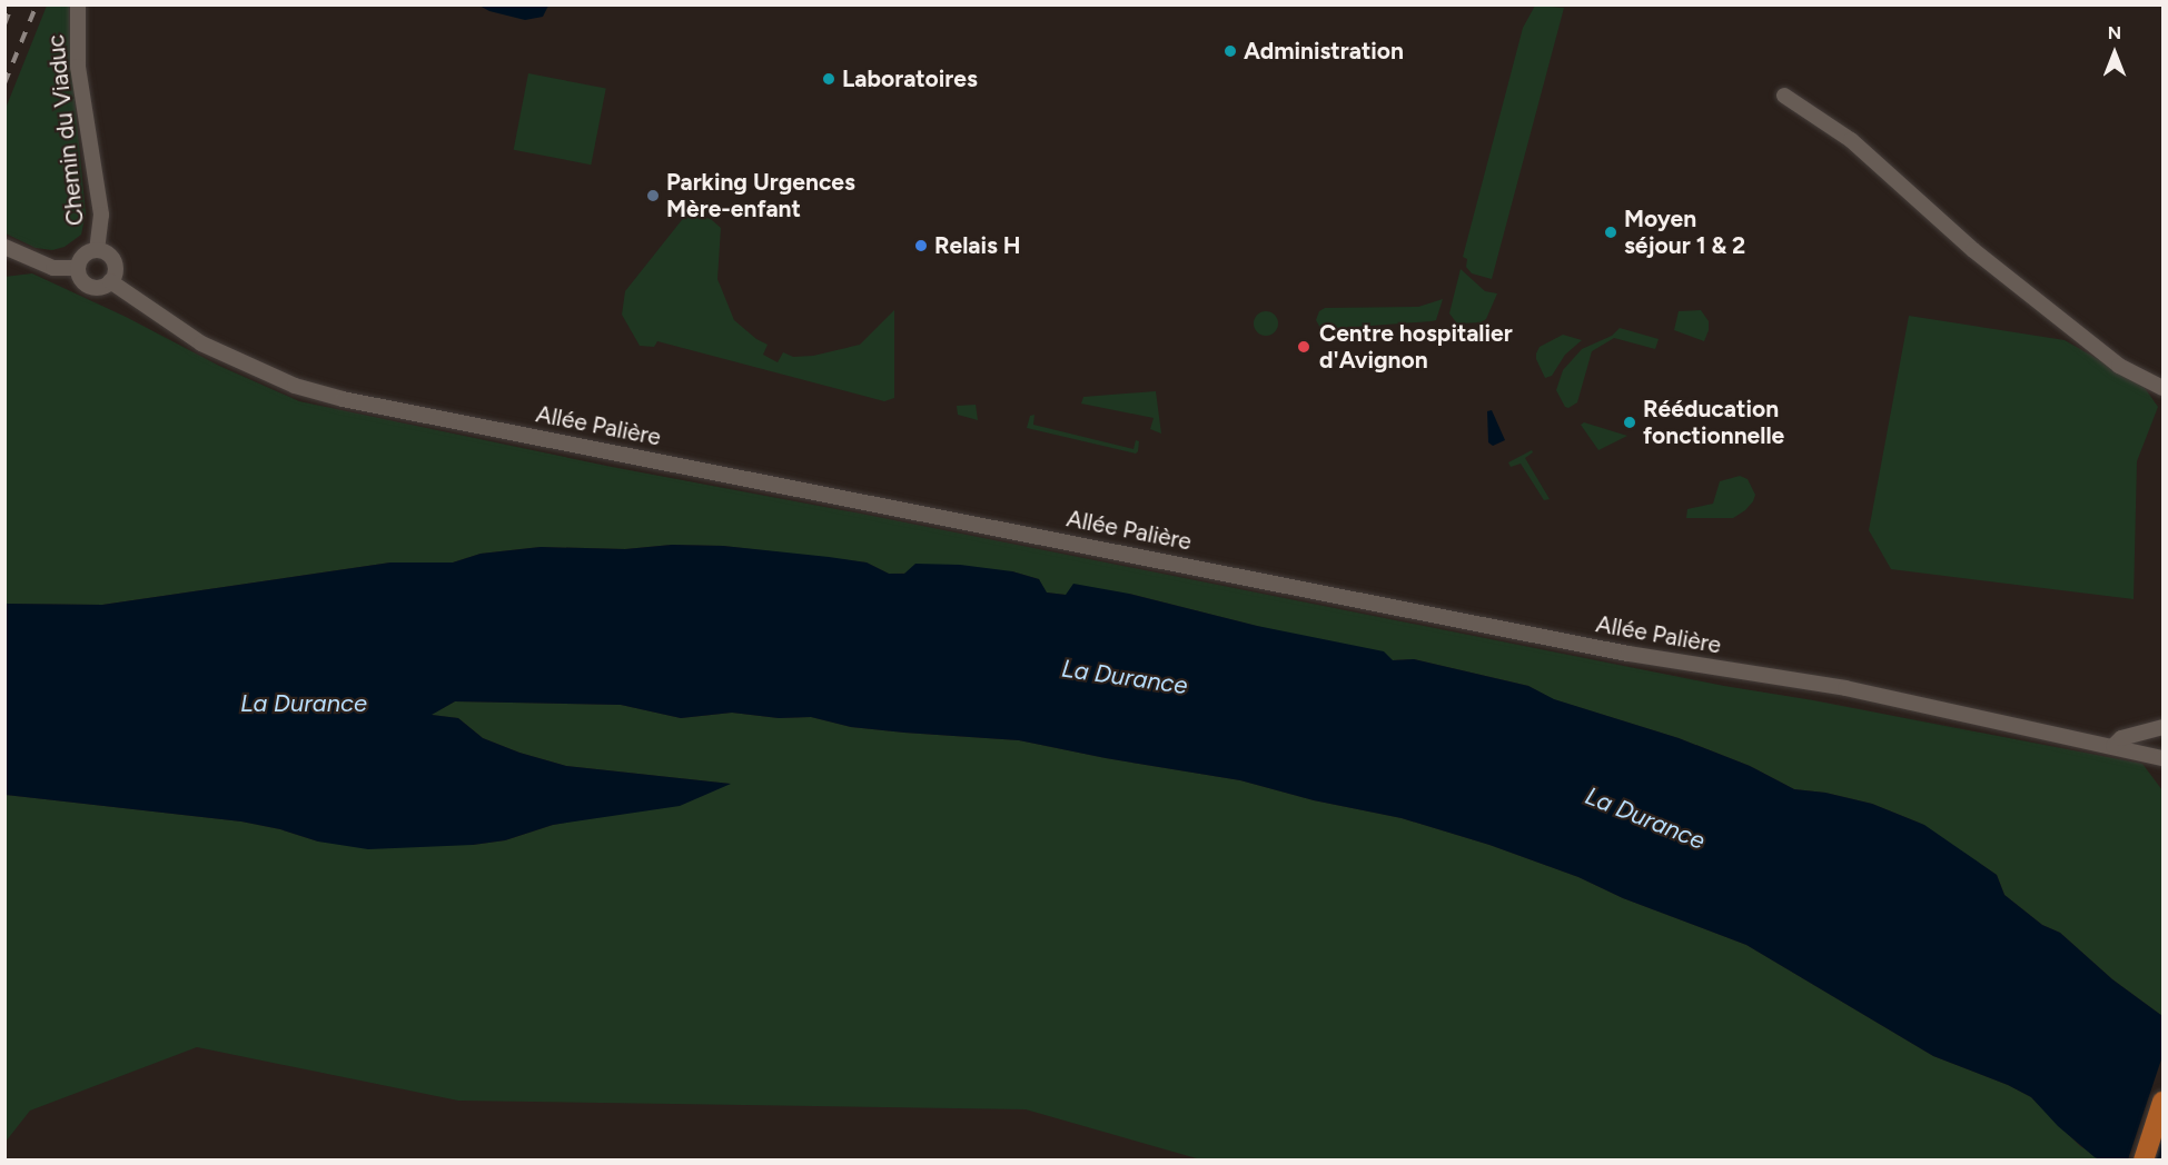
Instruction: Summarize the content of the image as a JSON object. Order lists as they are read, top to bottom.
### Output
{
  "streets": {
    "street": ["Chemin du Viaduc", "Allée Palière"]
  },
  "crossings": [
    ["Chemin du Viaduc", "Allée Palière"]
  ],
  "water": ["La Durance"],
  "places": [
    "Administration",
    "Laboratoires",
    "Parking Urgences Mère-enfant",
    "Moyen séjour 1 & 2",
    "Relais H",
    "Centre hospitalier d'Avignon",
    "Rééducation fonctionnelle"
  ],
  "north": "top"
}
